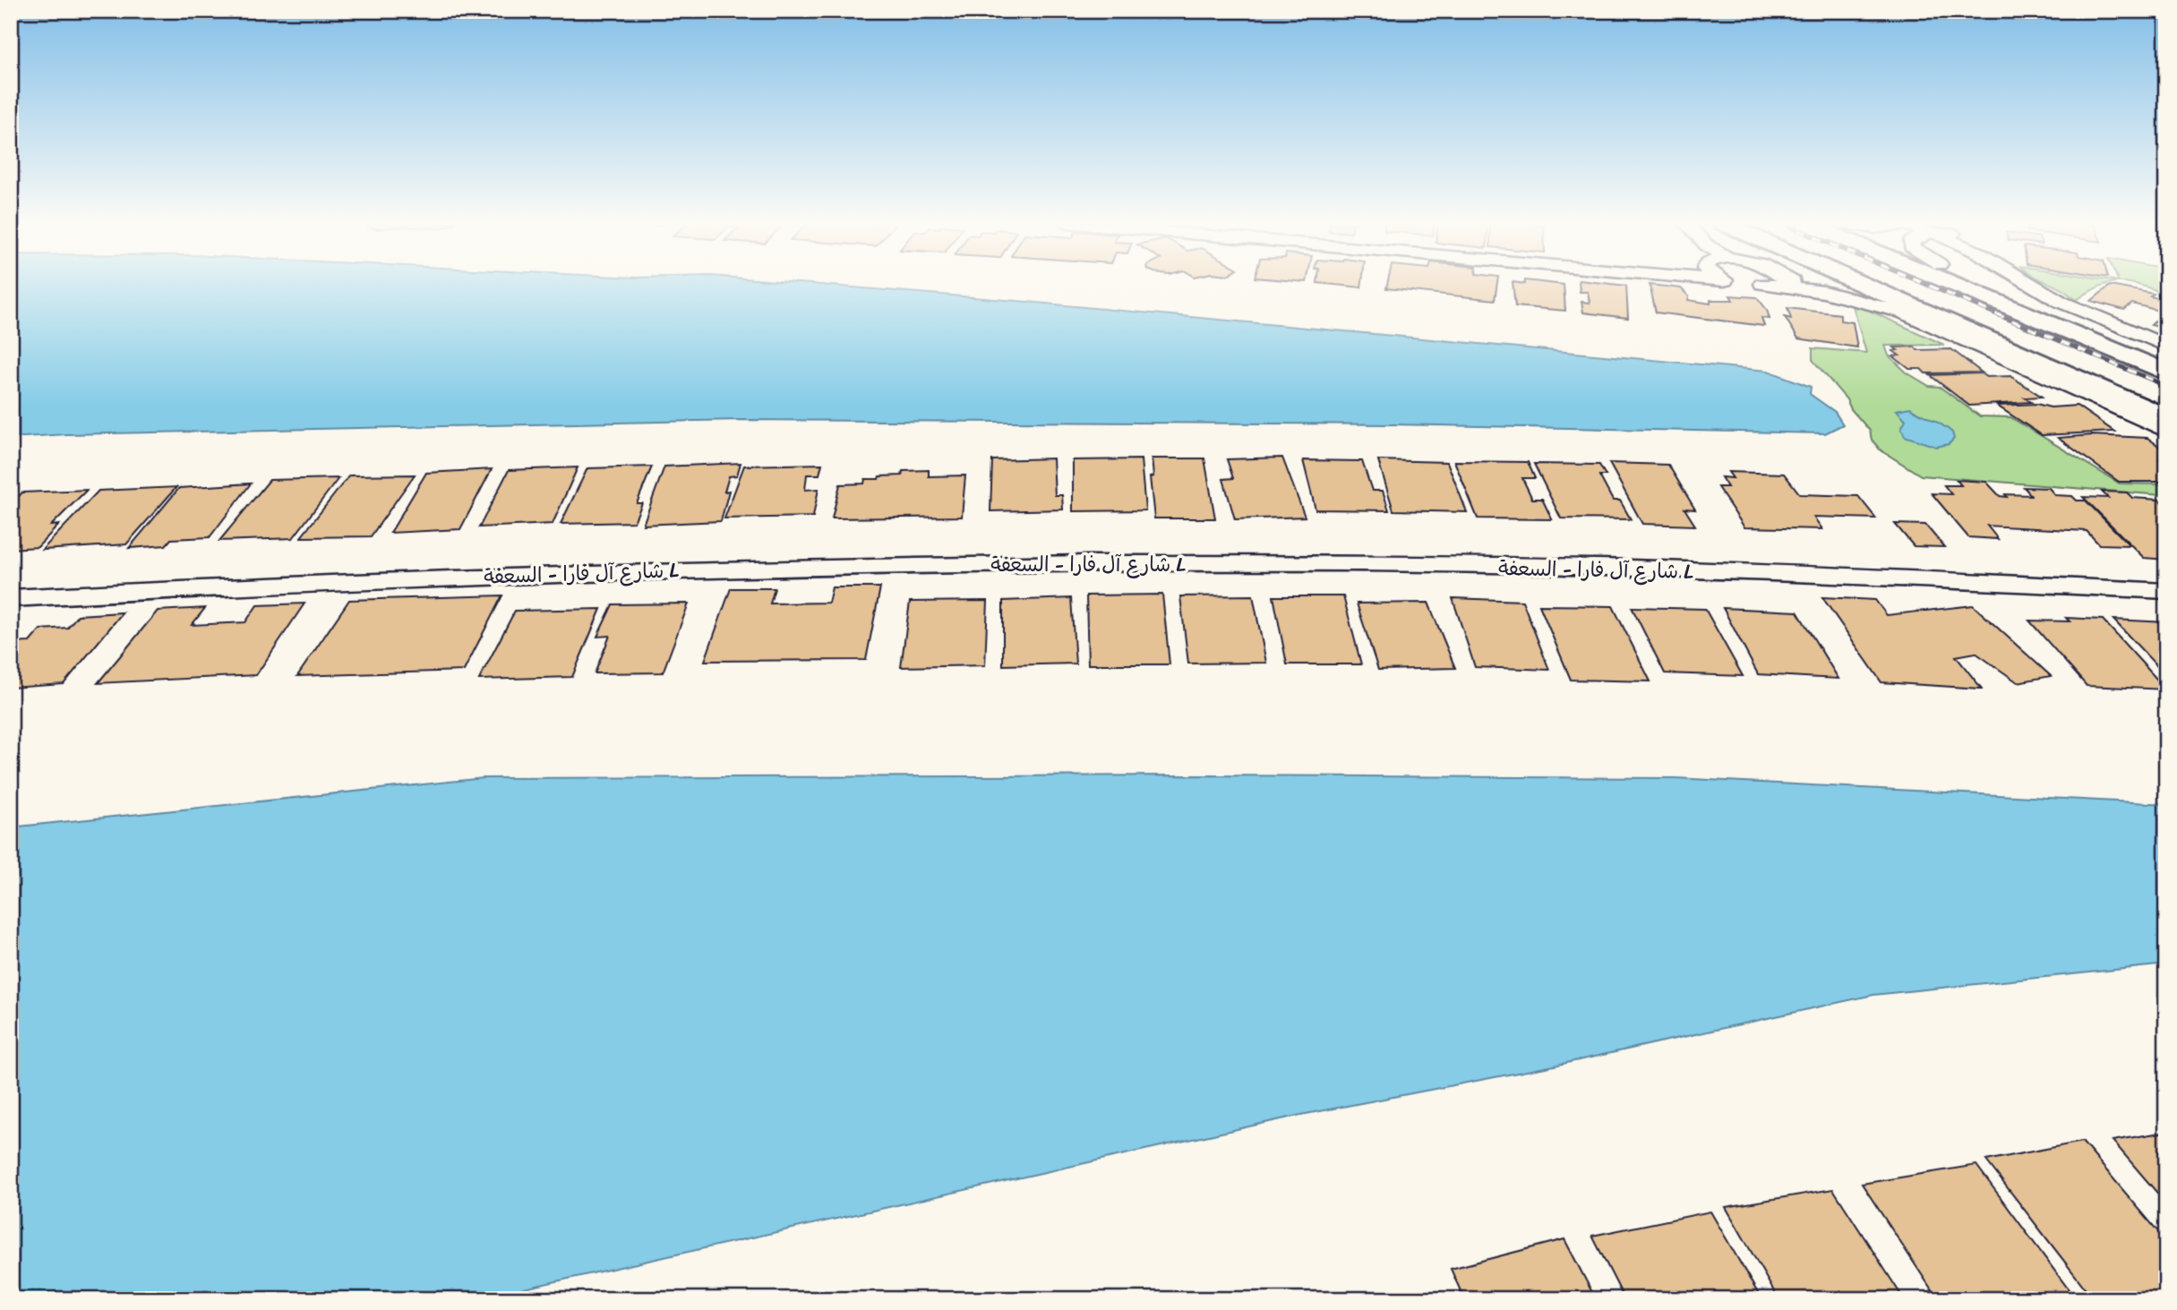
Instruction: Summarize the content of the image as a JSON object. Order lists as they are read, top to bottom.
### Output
{
  "streets": {
    "street": ["شارع آل فارا - السعفة L"]
  }
}
